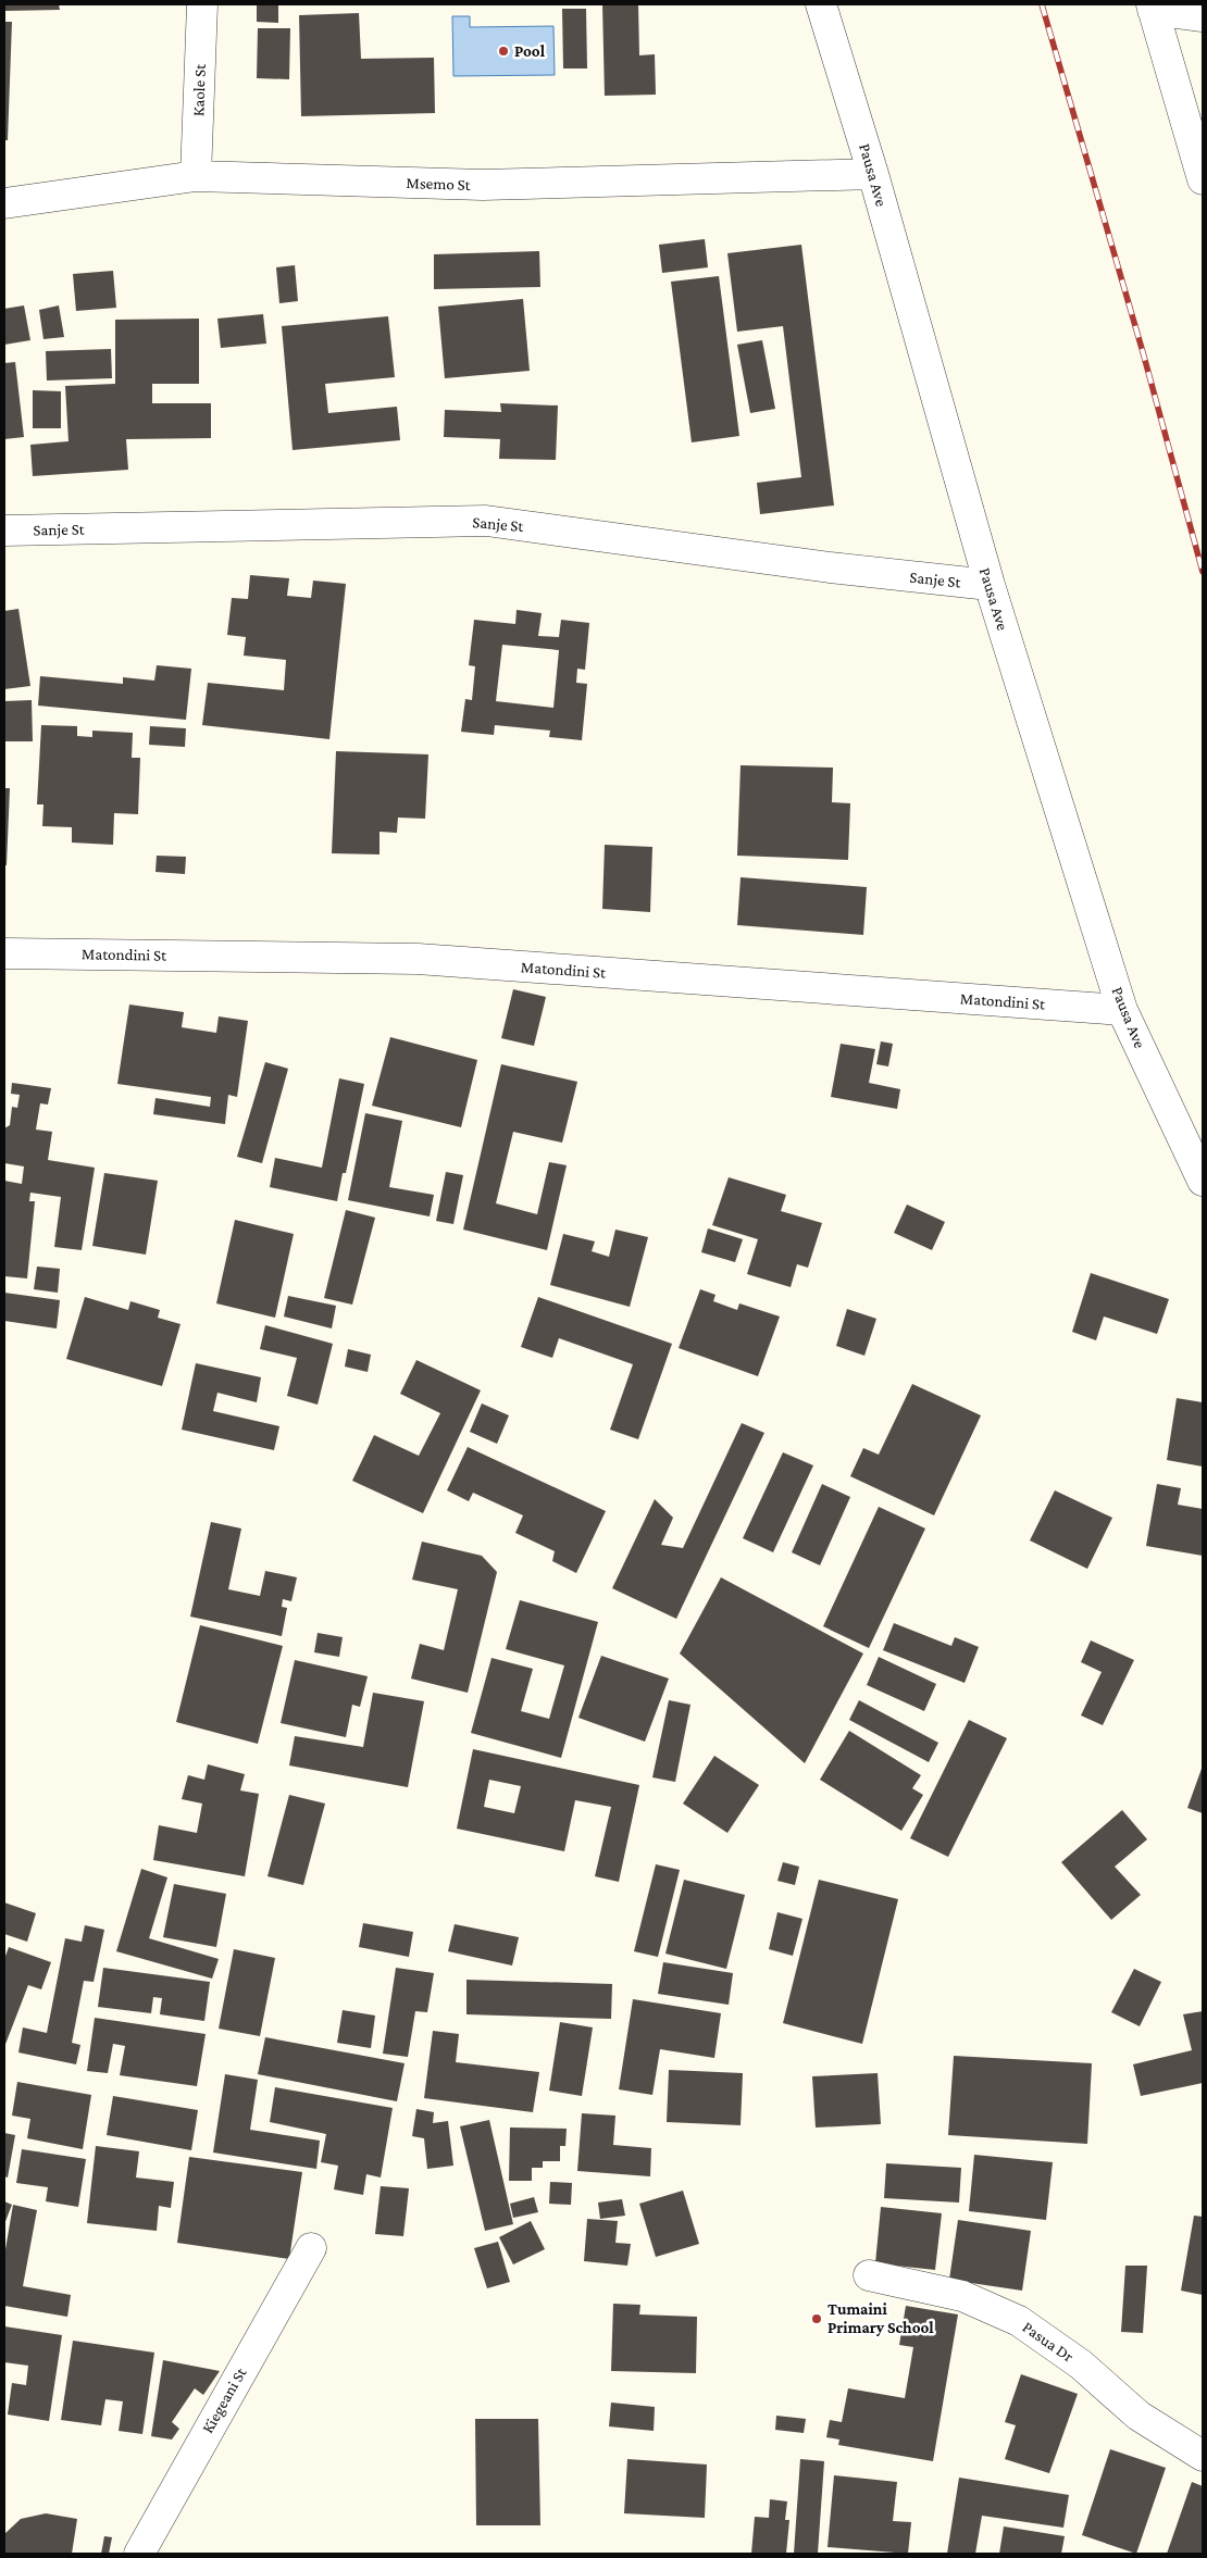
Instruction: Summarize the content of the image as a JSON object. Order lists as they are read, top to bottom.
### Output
{
  "streets": {
    "street": [
      "Kaole St",
      "Pausa Ave",
      "Msemo St",
      "Sanje St",
      "Matondini St",
      "Pasua Dr",
      "Kiegeani St"
    ]
  },
  "crossings": [
    ["Kaole St", "Msemo St"],
    ["Pausa Ave", "Msemo St"],
    ["Pausa Ave", "Sanje St"],
    ["Pausa Ave", "Matondini St"]
  ],
  "places": ["Pool", "Tumaini Primary School"]
}
